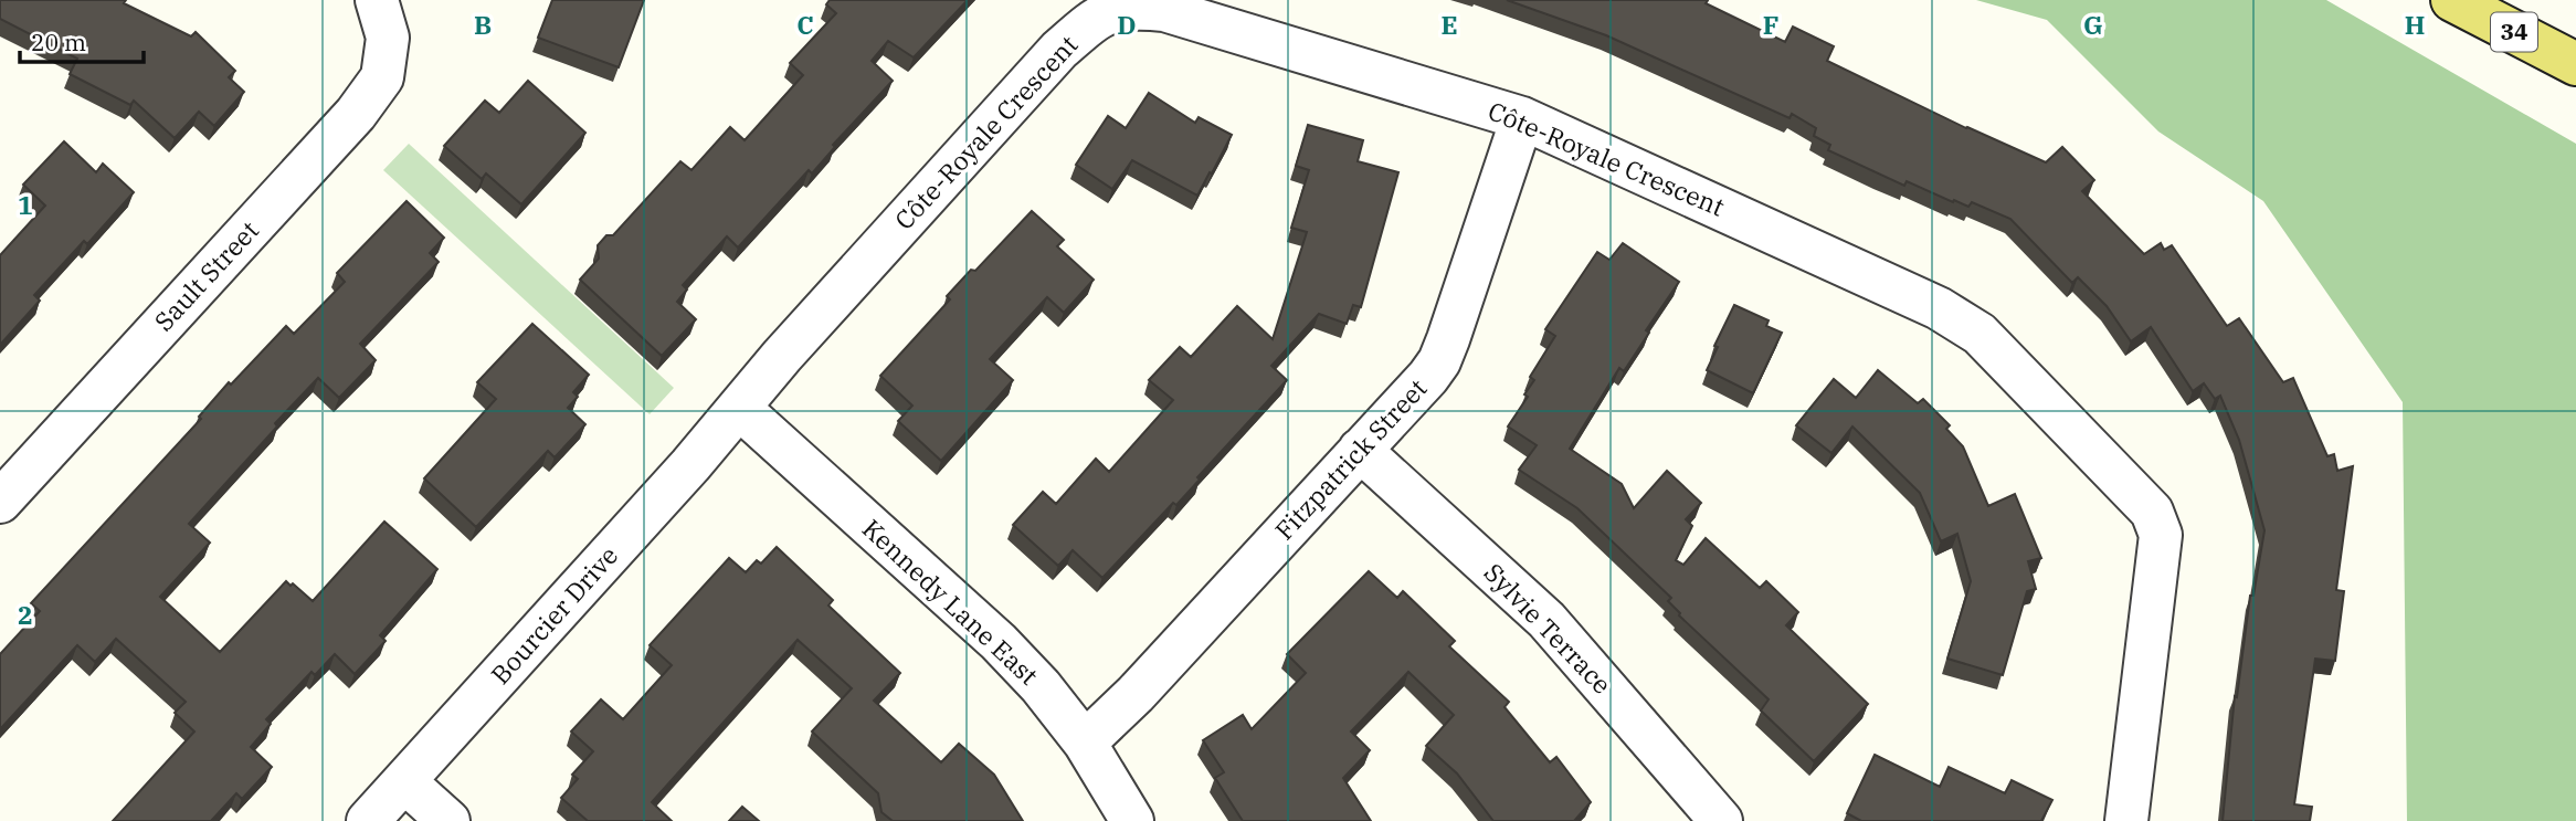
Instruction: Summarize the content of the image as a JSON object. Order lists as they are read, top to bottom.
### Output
{
  "streets": {
    "main road": ["34"],
    "street": [
      "Côte-Royale Crescent",
      "Sault Street",
      "Fitzpatrick Street",
      "Kennedy Lane East",
      "Bourcier Drive",
      "Sylvie Terrace"
    ]
  },
  "crossings": [
    ["Côte-Royale Crescent", "Fitzpatrick Street"],
    ["Côte-Royale Crescent", "Kennedy Lane East"],
    ["Côte-Royale Crescent", "Bourcier Drive"],
    ["Fitzpatrick Street", "Kennedy Lane East"],
    ["Fitzpatrick Street", "Sylvie Terrace"],
    ["Kennedy Lane East", "Bourcier Drive"]
  ],
  "scale_bar": "20 m",
  "grid": {
    "columns": [
      "B",
      "C",
      "D",
      "E",
      "F",
      "G",
      "H"
    ],
    "rows": ["1", "2"]
  }
}
